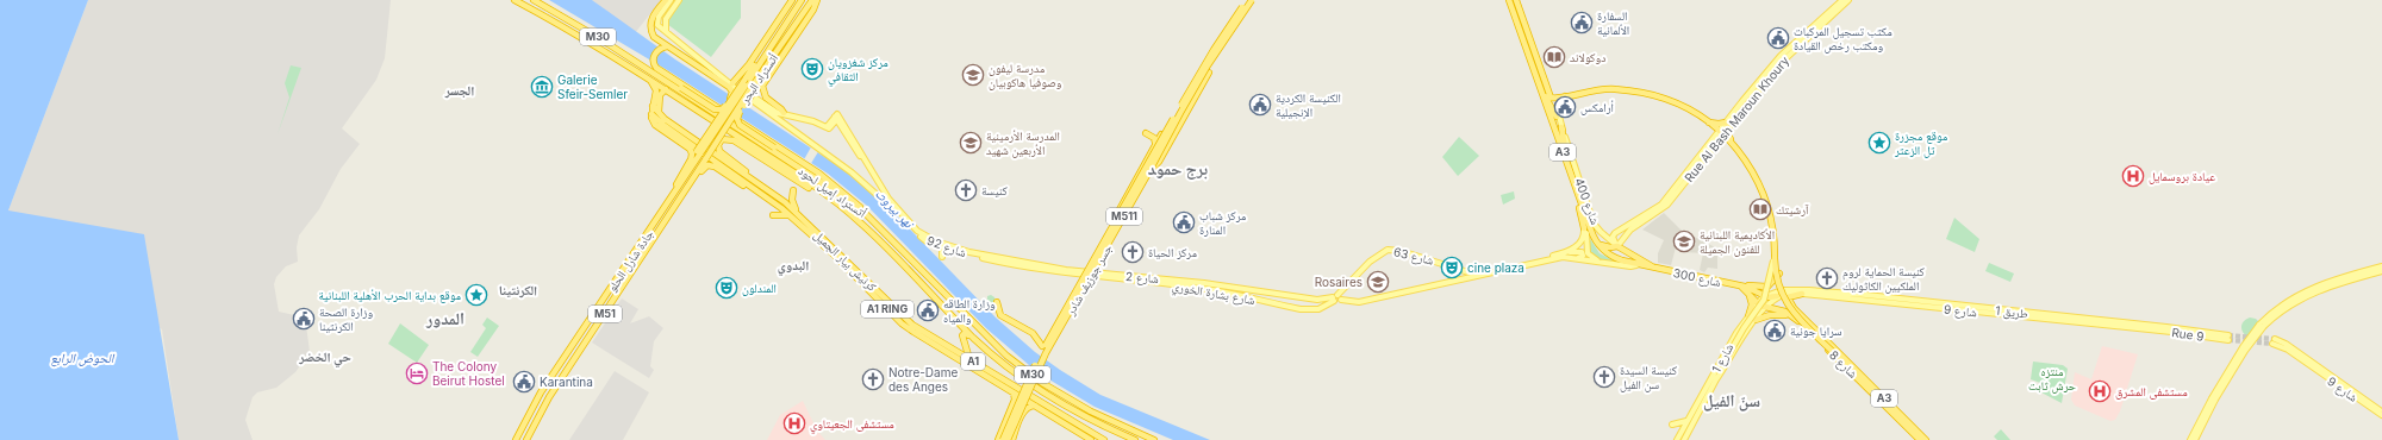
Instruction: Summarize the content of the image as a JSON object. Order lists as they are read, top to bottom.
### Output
{
  "streets": {
    "highway": [
      "M30",
      "أتستراد البحر",
      "A3",
      "أتستراد إميل لحود",
      "M511",
      "جادة شارل الحلو",
      "كرنيش بيار الجميل",
      "شارع 300",
      "جسر جوزيف شادر",
      "A1 RING",
      "M51",
      "A1",
      "شارع 8"
    ],
    "main road": [
      "Rue Al Bash Maroun Khoury",
      "شارع 400",
      "شارع 92",
      "شارع 63",
      "شارع 2",
      "شارع بشارة الخوري",
      "شارع 9",
      "طريق 1",
      "Rue 9",
      "شارع 1"
    ]
  },
  "crossings": [
    ["أتستراد البحر", "جادة شارل الحلو"],
    ["Rue Al Bash Maroun Khoury", "A3"],
    ["Rue Al Bash Maroun Khoury", "شارع 400"],
    ["A3", "شارع 300"],
    ["A3", "شارع 1"],
    ["A3", "شارع 8"],
    ["شارع 92", "شارع 2"],
    ["شارع 92", "شارع بشارة الخوري"],
    ["شارع 63", "شارع 2"],
    ["شارع 63", "شارع بشارة الخوري"],
    ["كرنيش بيار الجميل", "A1 RING"],
    ["شارع 2", "شارع بشارة الخوري"],
    ["شارع 9", "Rue 9"],
    ["شارع 9", "شارع 1"],
    ["طريق 1", "Rue 9"],
    ["طريق 1", "شارع 1"],
    ["شارع 1", "شارع 8"]
  ],
  "districts": [
    "الجسر",
    "برج حموﺪ",
    "البدوي",
    "الكرنتينا",
    "المدور",
    "حي الخضر",
    "سنّ الفيل"
  ],
  "water": ["نهر بيروت", "الحوض الرابع"],
  "parks": ["منتزه حرش ثابت"],
  "places": {
    "public building": [
      "السفارة الألمانية",
      "مكتب تسجيل المركبات ومكتب رخص القيادة",
      "الكنيسة الكردية الإنجيلية",
      "أرامكس",
      "مركز شباب المنارة",
      "وزارة الطاقه والمياه",
      "وزارة الصحة الكرنتينا",
      "سرايا جونية",
      "Karantina"
    ],
    "library": ["دوكولاند", "آرشيتك"],
    "theatre": ["مركز شغزويان الثقافي", "cine plaza", "المندلون"],
    "school or university": [
      "مدرسة ليفون وصوفيا هاكوبيان",
      "المدرسة الأرمينية الأربعين شهيد",
      "الأكاديمية اللبنانية للفنون الجميلة",
      "Rosaires"
    ],
    "museum": ["Galerie Sfeir-Semler"],
    "place": ["موقع مجزرة تل الزعتر", "موقع بداية الحرب الأهلية اللبنانية"],
    "hospital": ["عيادة بروسمايل", "مستشفى المشرق", "مستشفى الجعيتاوي"],
    "church": [
      "كنيسة",
      "مركز الحياة",
      "كنيسة الحماية لروم الملكيين الكاثوليك",
      "كنيسة السيدة سن الفيل",
      "Notre-Dame des Anges"
    ],
    "hotel": ["The Colony Beirut Hostel"]
  }
}
